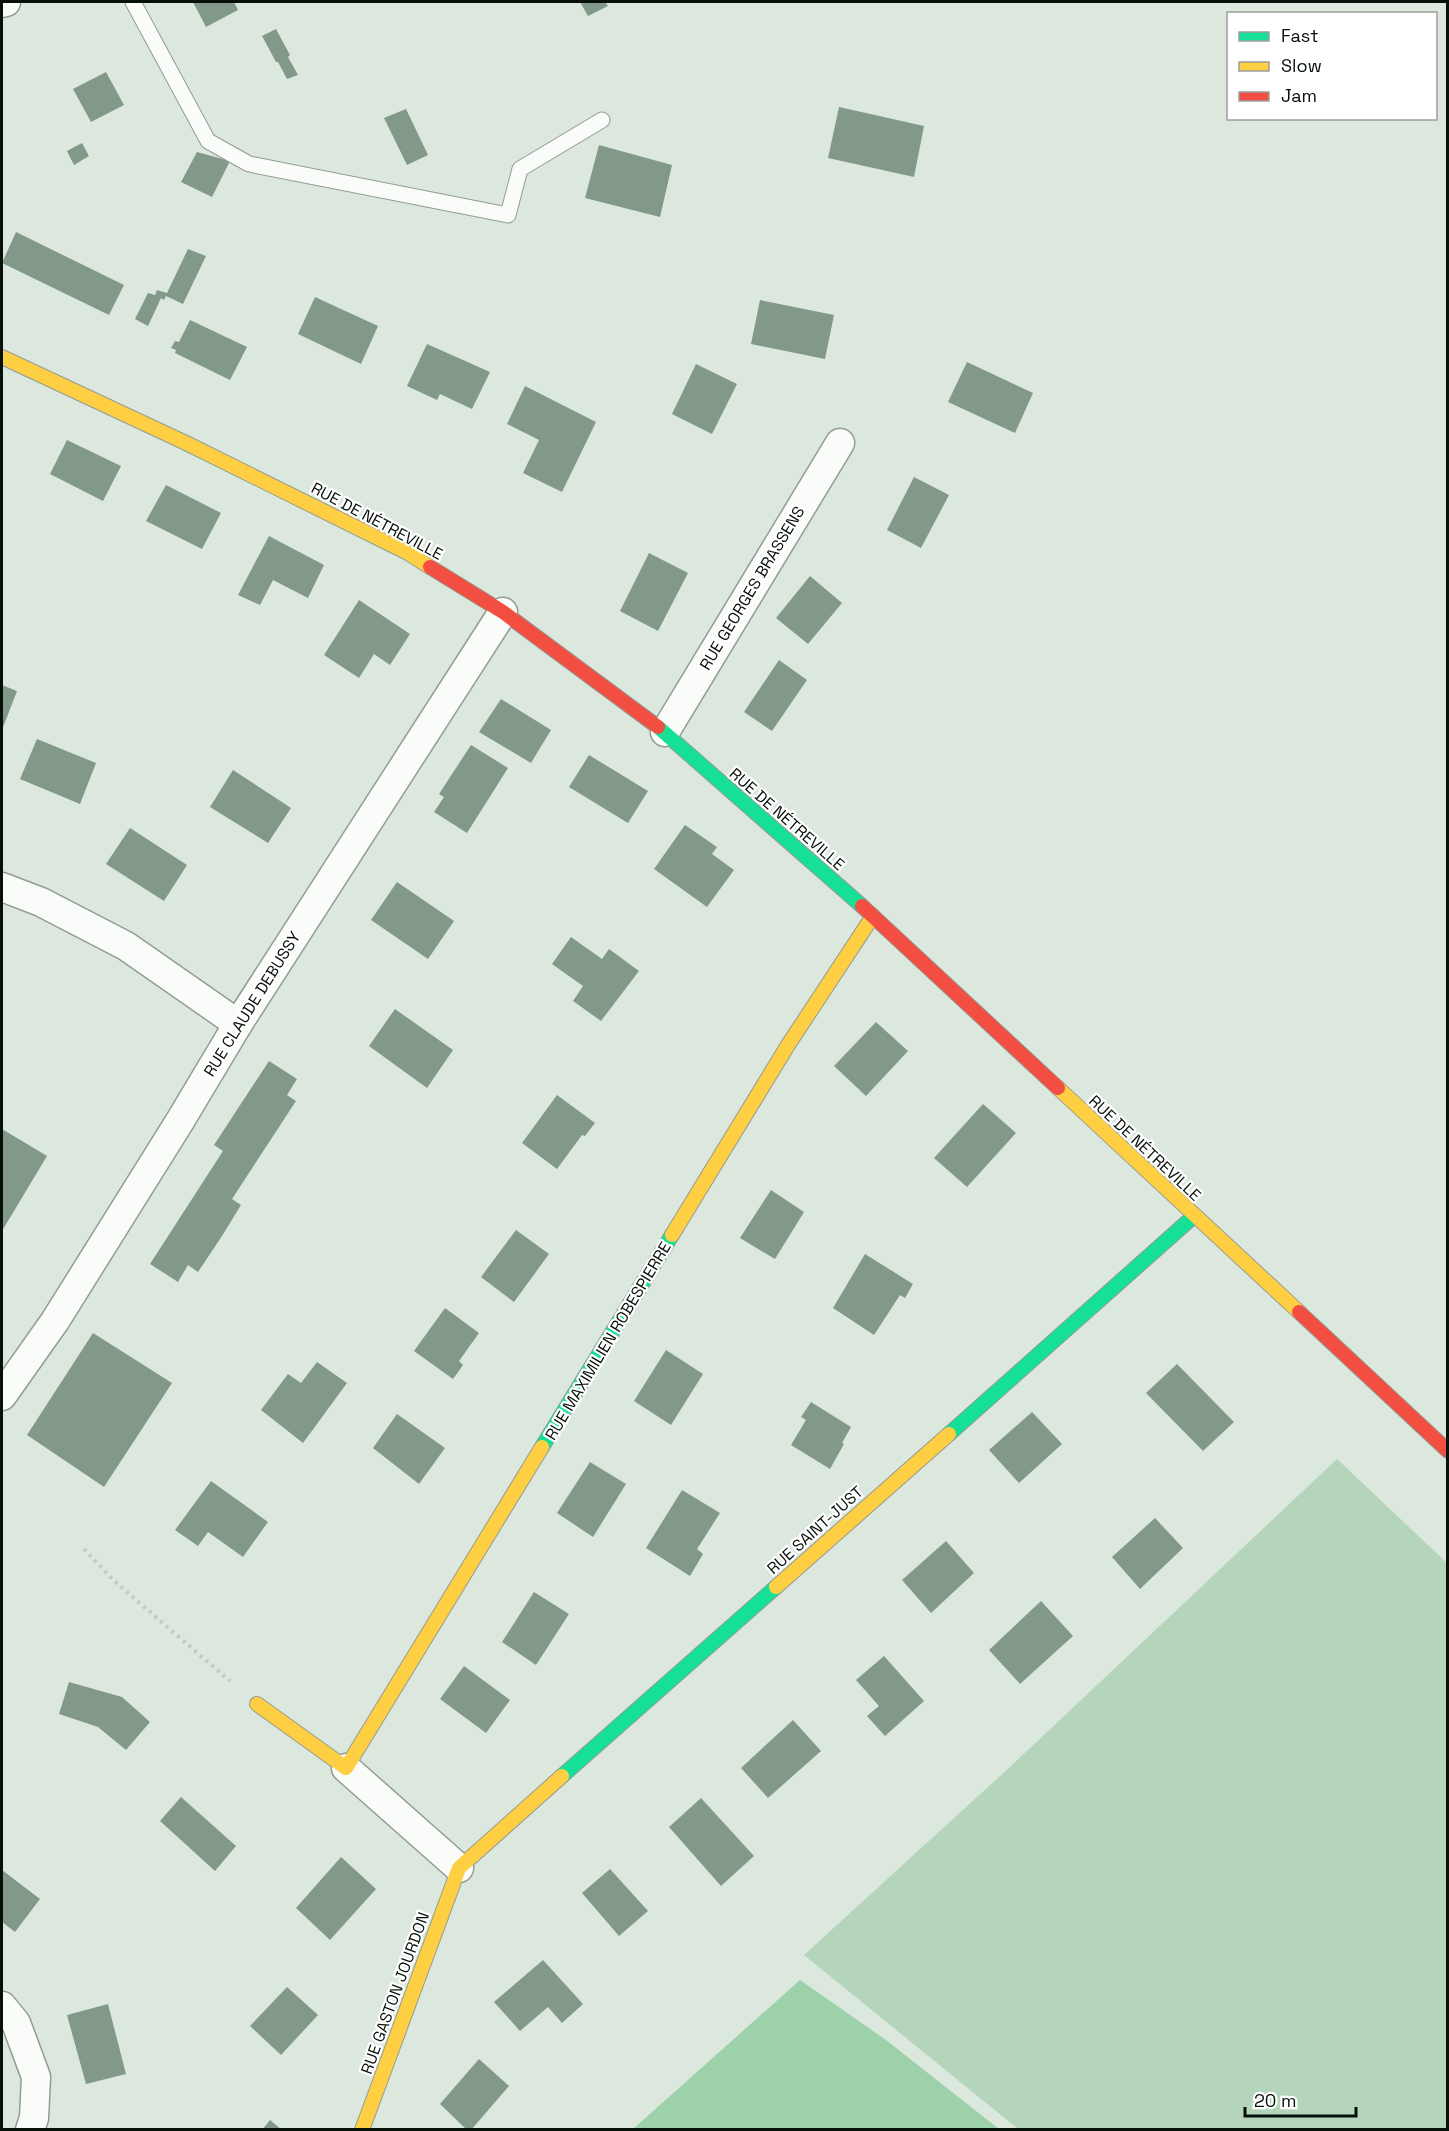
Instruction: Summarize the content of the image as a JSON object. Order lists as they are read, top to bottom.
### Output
{
  "streets": {
    "street": [
      "RUE DE NÉTREVILLE",
      "RUE GEORGES BRASSENS",
      "RUE CLAUDE DEBUSSY",
      "RUE MAXIMILIEN ROBESPIERRE",
      "RUE SAINT-JUST",
      "RUE GASTON JOURDON"
    ]
  },
  "crossings": [
    ["RUE DE NÉTREVILLE", "RUE GEORGES BRASSENS"],
    ["RUE DE NÉTREVILLE", "RUE CLAUDE DEBUSSY"],
    ["RUE DE NÉTREVILLE", "RUE MAXIMILIEN ROBESPIERRE"],
    ["RUE DE NÉTREVILLE", "RUE SAINT-JUST"],
    ["RUE SAINT-JUST", "RUE GASTON JOURDON"]
  ],
  "legend": ["Fast", "Slow", "Jam"],
  "scale_bar": "20 m"
}
